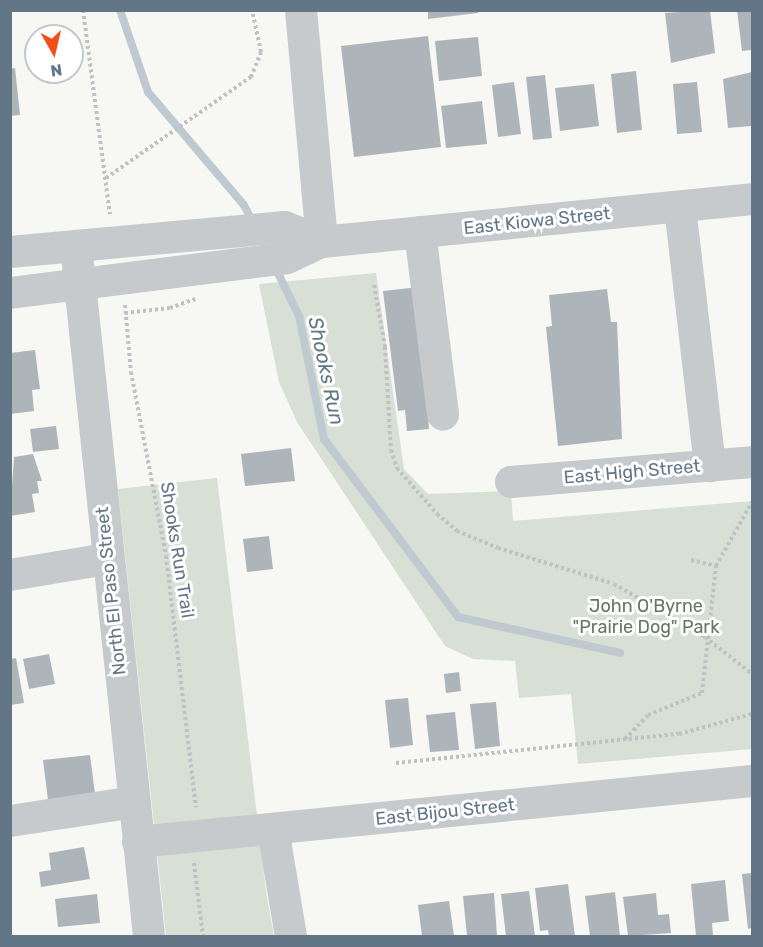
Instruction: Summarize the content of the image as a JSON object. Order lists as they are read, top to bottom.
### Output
{
  "streets": {
    "street": [
      "East Kiowa Street",
      "East High Street",
      "North El Paso Street",
      "East Bijou Street"
    ],
    "path": ["Shooks Run Trail"]
  },
  "crossings": [
    ["East Kiowa Street", "North El Paso Street"],
    ["North El Paso Street", "East Bijou Street"]
  ],
  "water": ["Shooks Run"],
  "parks": ["John O'Byrne \"Prairie Dog\" Park"],
  "north": "bottom"
}
